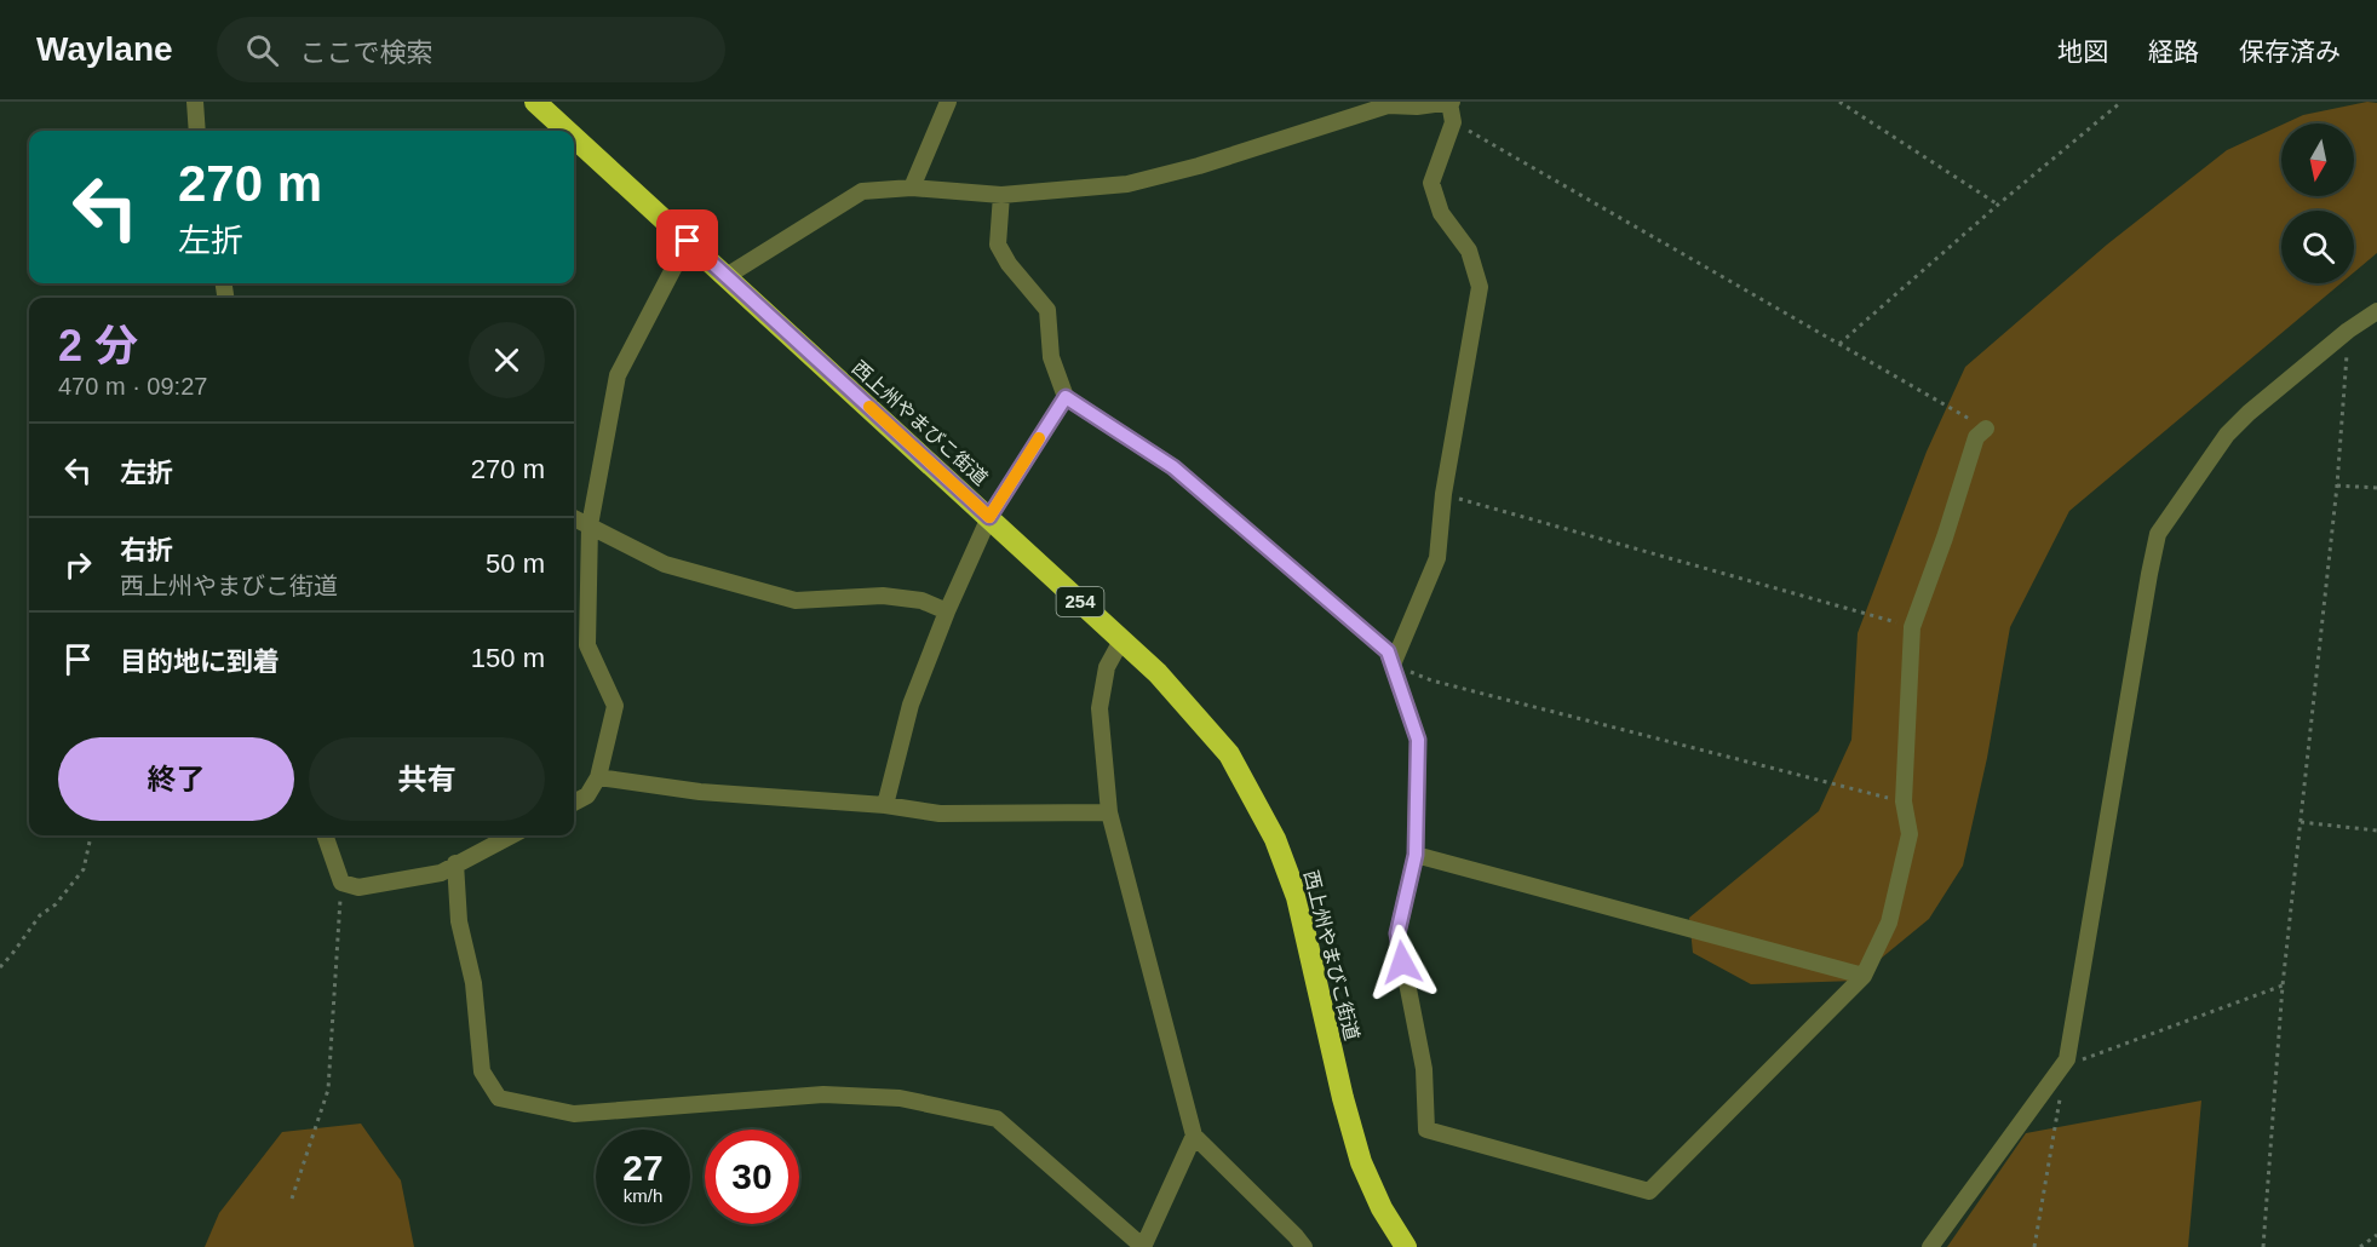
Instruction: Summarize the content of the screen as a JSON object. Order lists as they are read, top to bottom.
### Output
{
  "streets": {
    "highway": ["西上州やまびこ街道", "254"]
  },
  "north": "bottom",
  "page": {
    "header": "Waylane",
    "search": "ここで検索",
    "nav": ["地図", "経路", "保存済み"],
    "turn": ["270 m", "左折"],
    "heading": ["2 分", "470 m · 09:27"],
    "list": [
      {
        "name": "左折",
        "value": "270 m"
      },
      {
        "name": "右折",
        "note": "西上州やまびこ街道",
        "value": "50 m"
      },
      {
        "name": "目的地に到着",
        "value": "150 m"
      }
    ],
    "buttons": ["終了", "共有"],
    "speed": "27 km/h",
    "limit": "30"
  }
}
